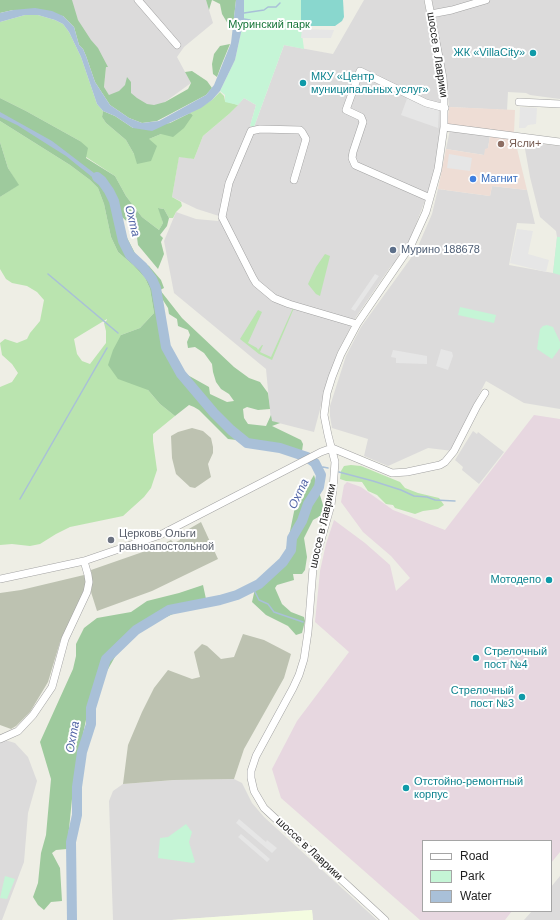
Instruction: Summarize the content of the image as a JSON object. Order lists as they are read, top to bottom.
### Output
{
  "streets": {
    "street": ["шоссе в Лаврики"]
  },
  "water": ["Охта"],
  "parks": ["Муринский парк"],
  "places": [
    "ЖК «VillaCity»",
    "МКУ «Центр муниципальных услуг»",
    "Ясли+",
    "Магнит",
    "Мурино 188678",
    "Церковь Ольги равноапостольной",
    "Мотодепо",
    "Стрелочный пост №4",
    "Стрелочный пост №3",
    "Отстойно-ремонтный корпус"
  ],
  "legend": ["Road", "Park", "Water"]
}
